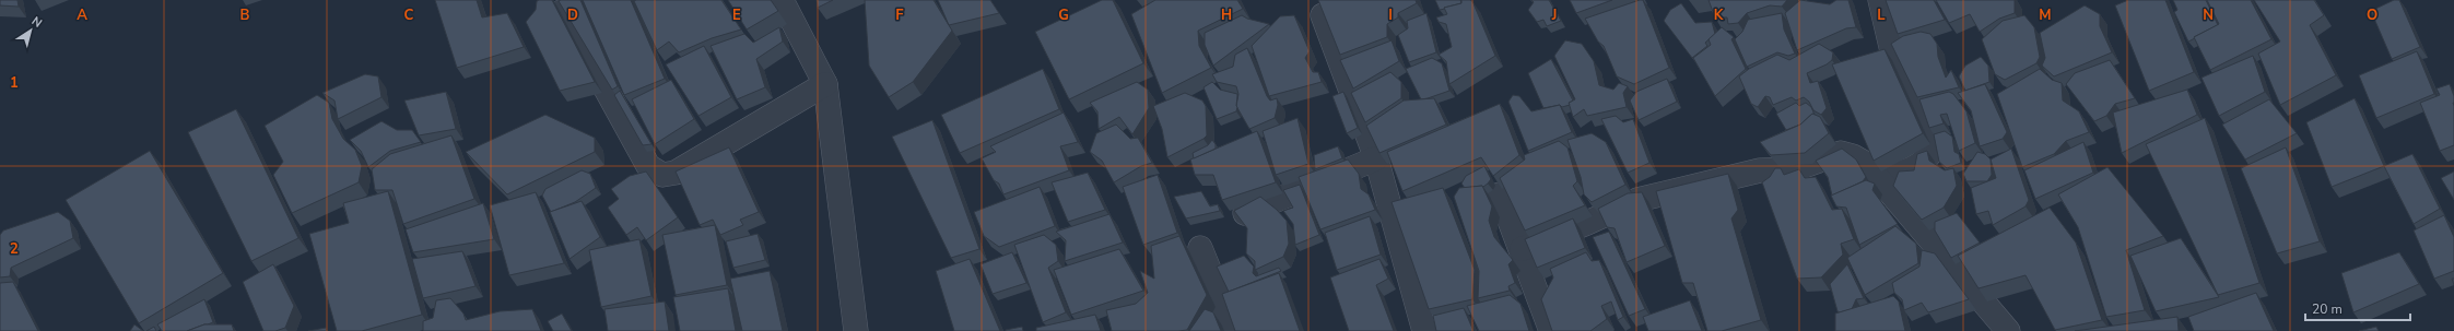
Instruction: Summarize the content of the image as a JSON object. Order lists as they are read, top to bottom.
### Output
{
  "scale_bar": "20 m",
  "north": "top right",
  "grid": {
    "columns": [
      "A",
      "B",
      "C",
      "D",
      "E",
      "F",
      "G",
      "H",
      "I",
      "J",
      "K",
      "L",
      "M",
      "N",
      "O"
    ],
    "rows": ["1", "2"]
  }
}
